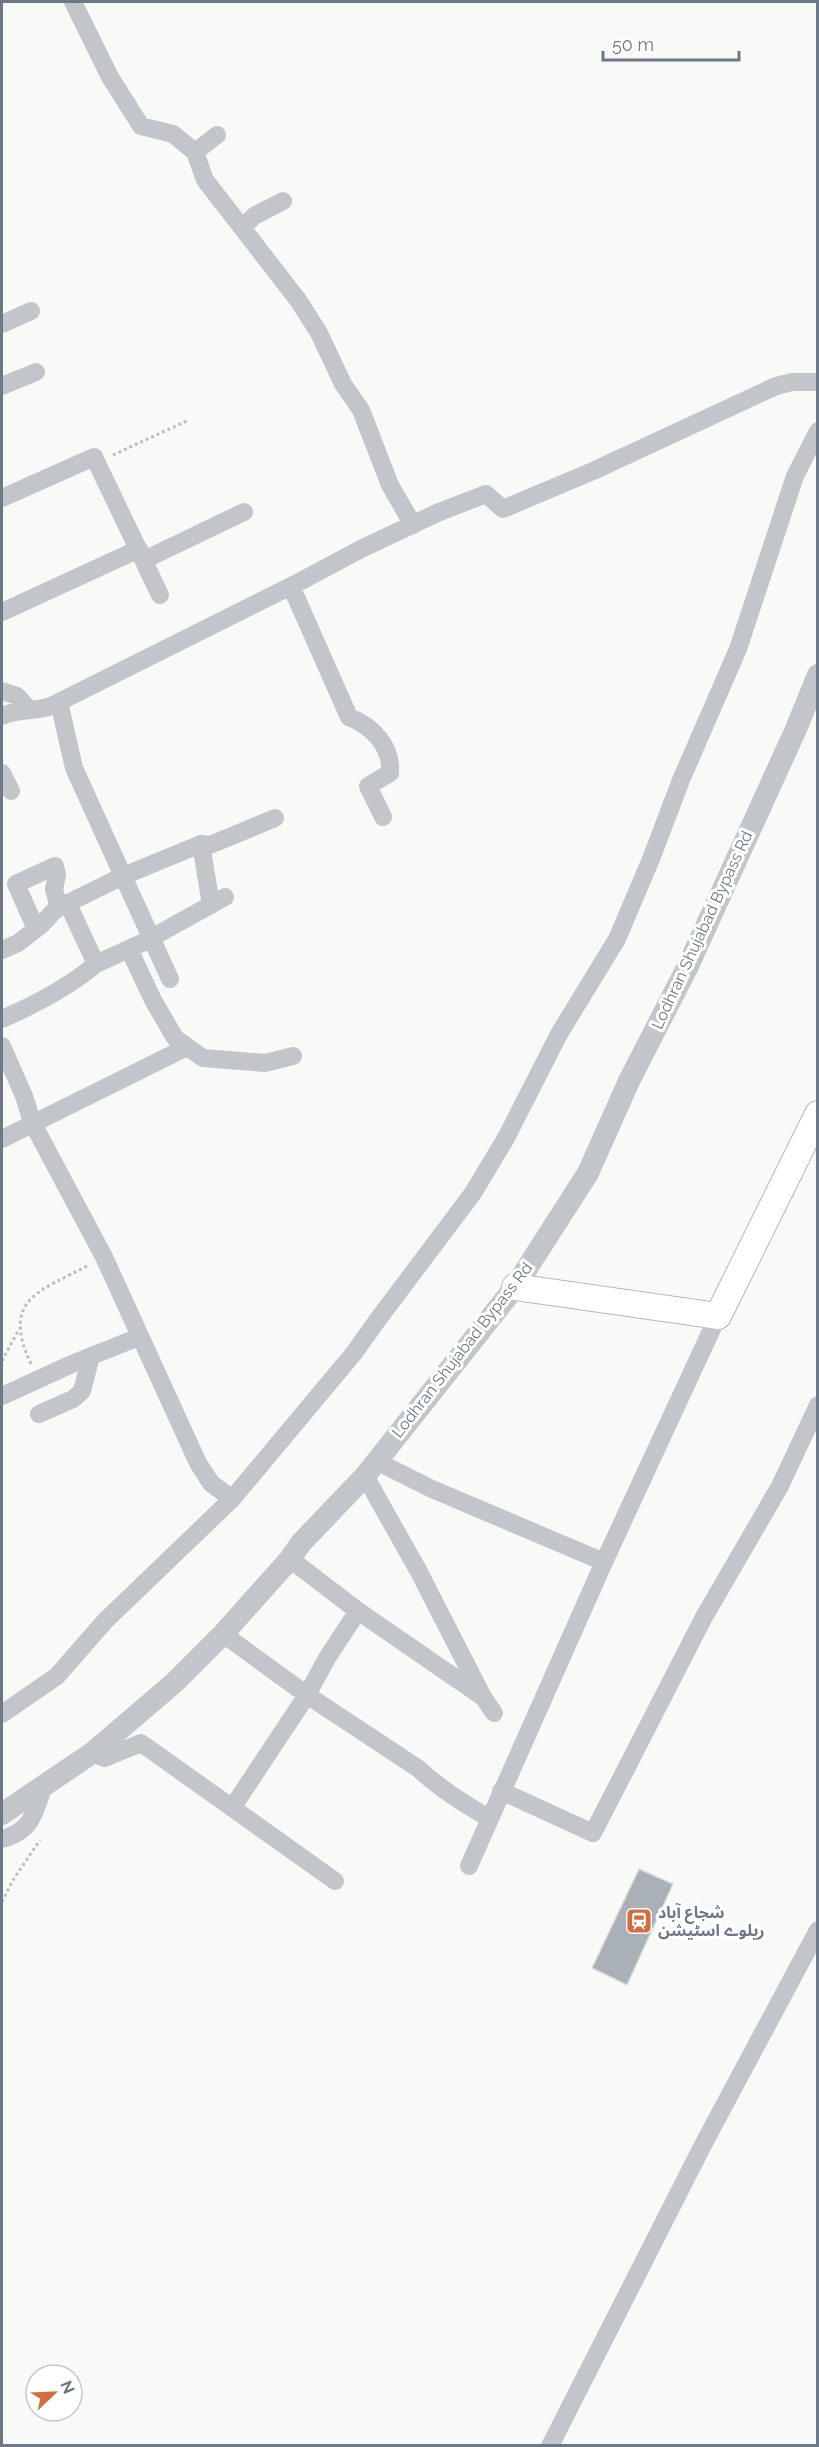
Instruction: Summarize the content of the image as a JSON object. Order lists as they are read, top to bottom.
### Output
{
  "streets": {
    "street": ["Lodhran Shujabad Bypass Rd"]
  },
  "places": {
    "station": ["شجاع آباد ریلوے اسٹیشن"]
  },
  "scale_bar": "50 m",
  "north": "top right"
}
